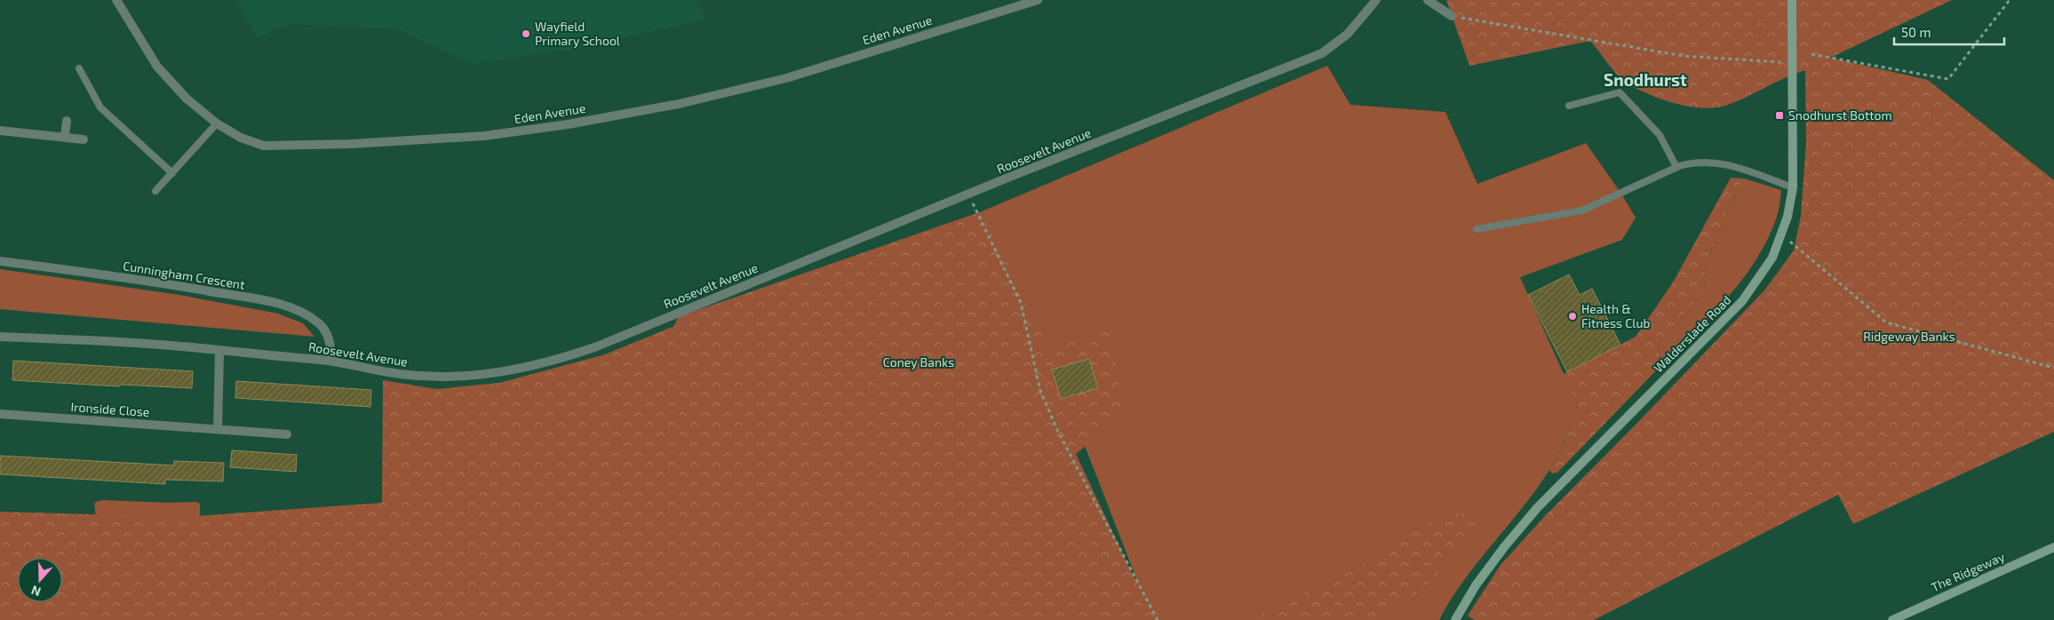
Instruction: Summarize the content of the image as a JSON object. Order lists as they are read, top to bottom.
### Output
{
  "streets": {
    "street": [
      "Eden Avenue",
      "Roosevelt Avenue",
      "Cunningham Crescent",
      "Walderslade Road",
      "Ironside Close",
      "The Ridgeway"
    ]
  },
  "crossings": [
    ["Roosevelt Avenue", "Cunningham Crescent"]
  ],
  "districts": ["Snodhurst"],
  "parks": ["Ridgeway Banks", "Coney Banks"],
  "places": {
    "other": ["Wayfield Primary School", "Health & Fitness Club"],
    "transit": ["Snodhurst Bottom"]
  },
  "scale_bar": "50 m",
  "north": "bottom"
}
